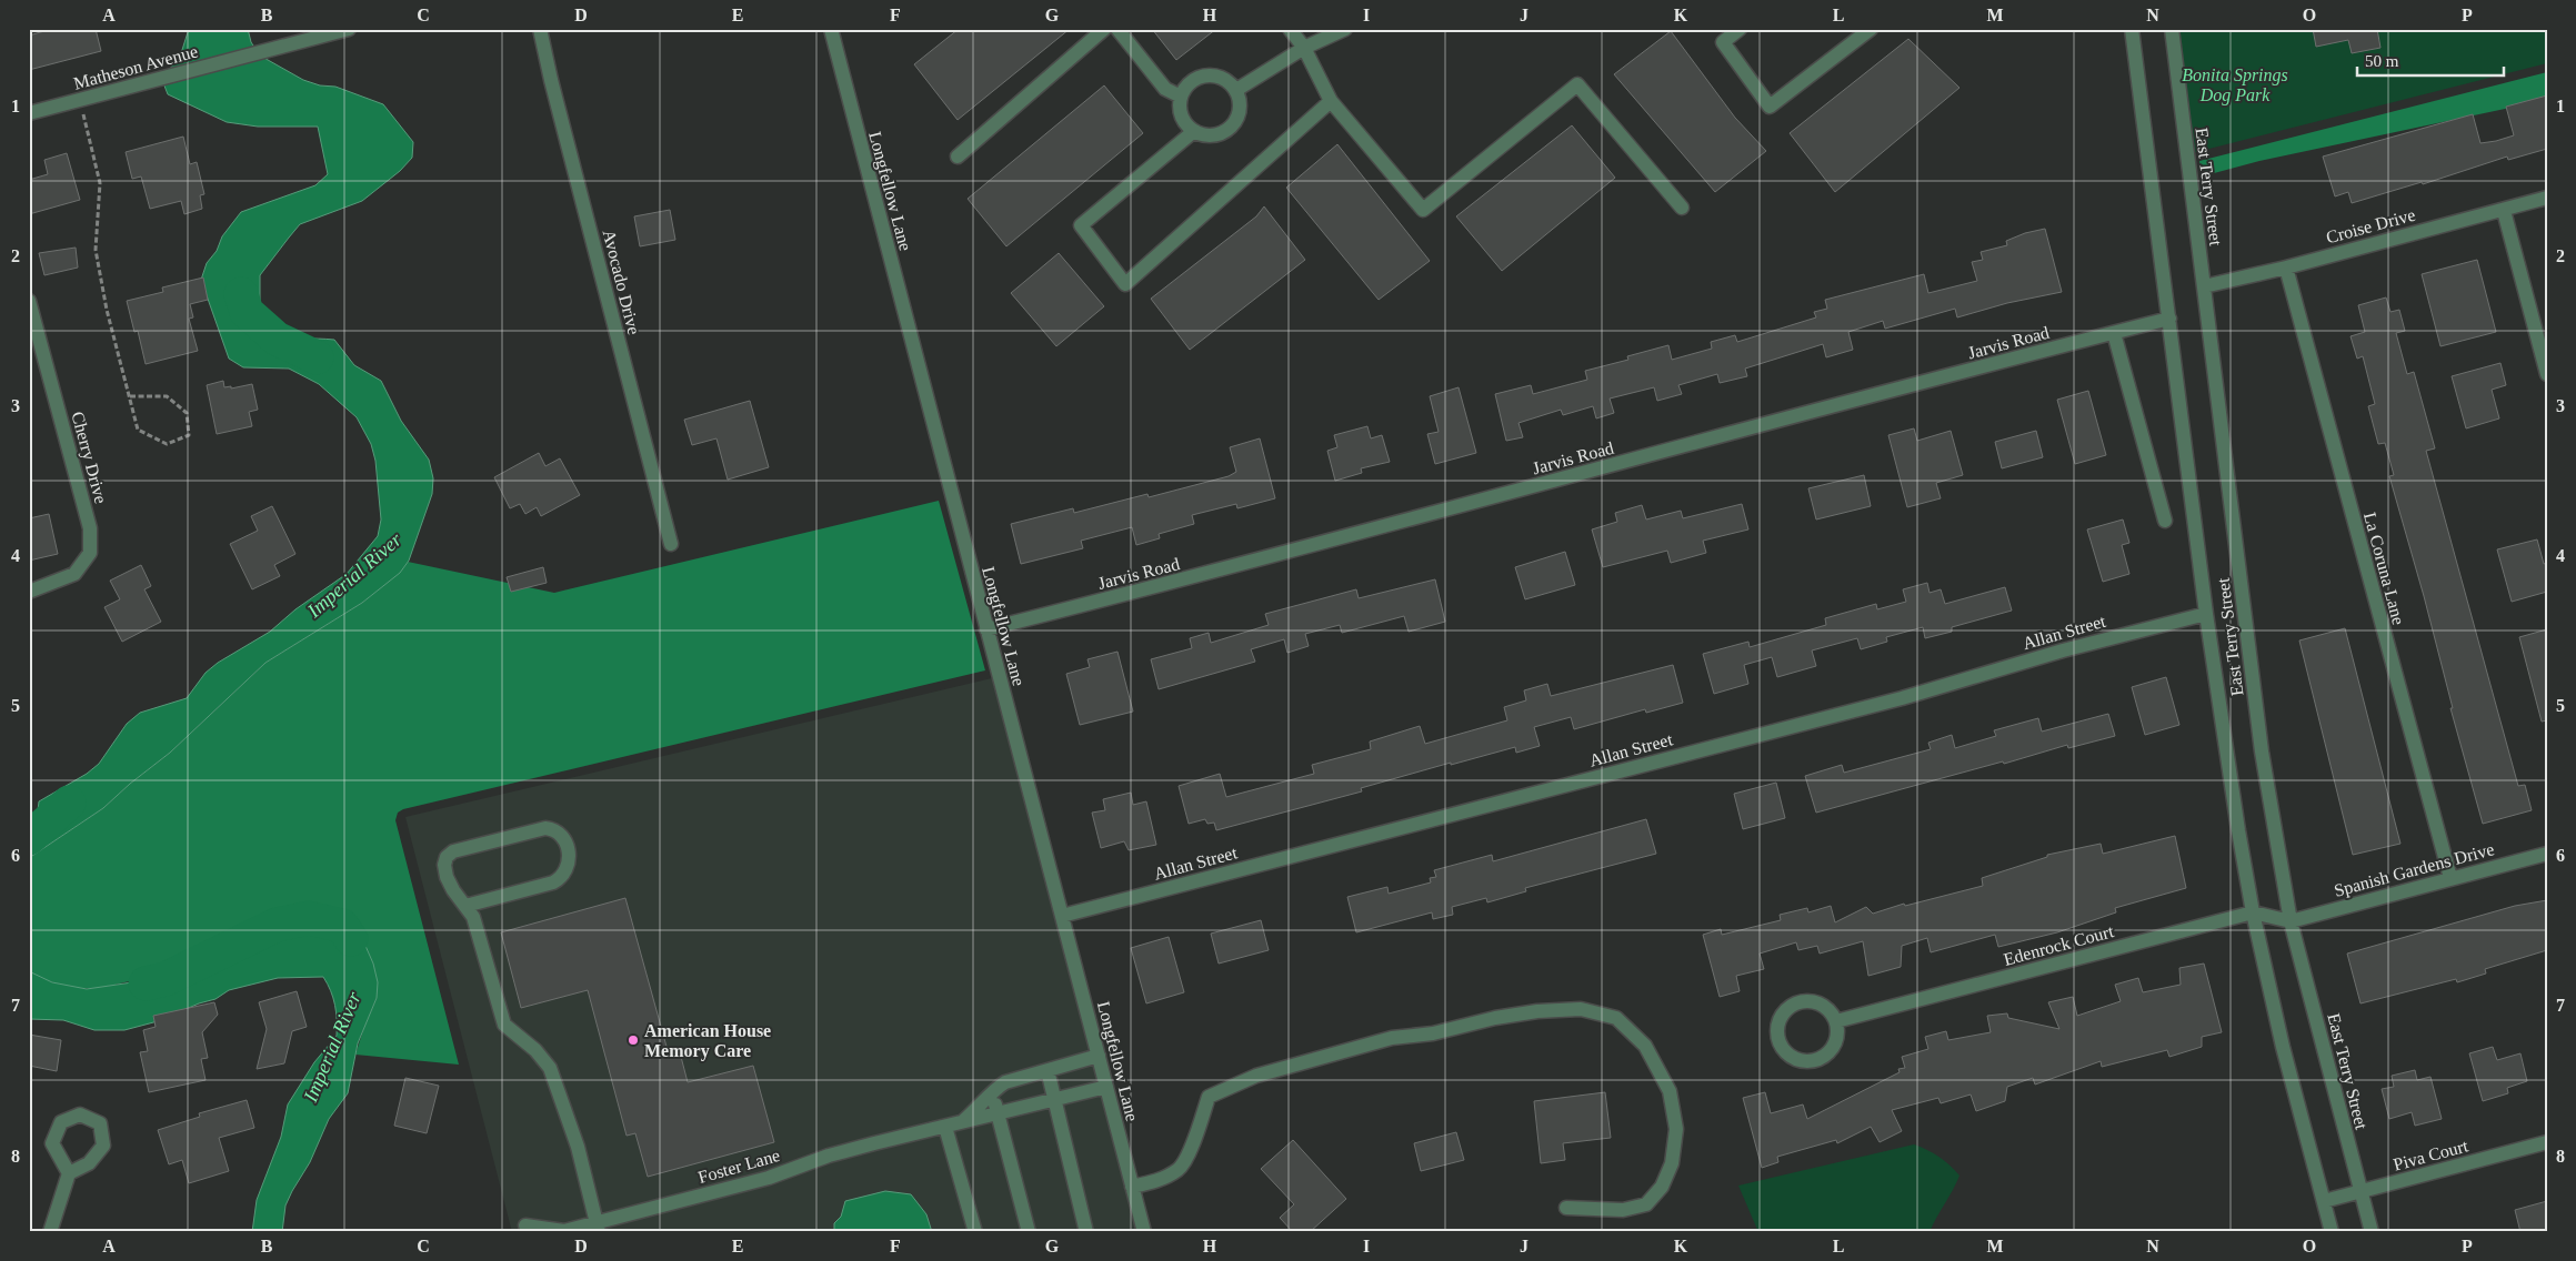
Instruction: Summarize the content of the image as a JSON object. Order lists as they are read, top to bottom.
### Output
{
  "streets": {
    "street": [
      "Matheson Avenue",
      "East Terry Street",
      "Longfellow Lane",
      "Croise Drive",
      "Avocado Drive",
      "Jarvis Road",
      "Cherry Drive",
      "La Coruna Lane",
      "Allan Street",
      "Spanish Gardens Drive",
      "Edenrock Court",
      "Piva Court",
      "Foster Lane"
    ]
  },
  "crossings": [
    ["East Terry Street", "Croise Drive"],
    ["East Terry Street", "Spanish Gardens Drive"],
    ["East Terry Street", "Edenrock Court"],
    ["East Terry Street", "Piva Court"],
    ["Longfellow Lane", "Jarvis Road"],
    ["Longfellow Lane", "Allan Street"],
    ["Longfellow Lane", "Foster Lane"],
    ["Croise Drive", "La Coruna Lane"],
    ["La Coruna Lane", "Spanish Gardens Drive"],
    ["Spanish Gardens Drive", "Edenrock Court"]
  ],
  "water": ["Imperial River"],
  "parks": ["Bonita Springs Dog Park"],
  "places": ["American House Memory Care"],
  "scale_bar": "50 m",
  "grid": {
    "columns": [
      "A",
      "B",
      "C",
      "D",
      "E",
      "F",
      "G",
      "H",
      "I",
      "J",
      "K",
      "L",
      "M",
      "N",
      "O",
      "P"
    ],
    "rows": [
      "1",
      "2",
      "3",
      "4",
      "5",
      "6",
      "7",
      "8"
    ]
  }
}
